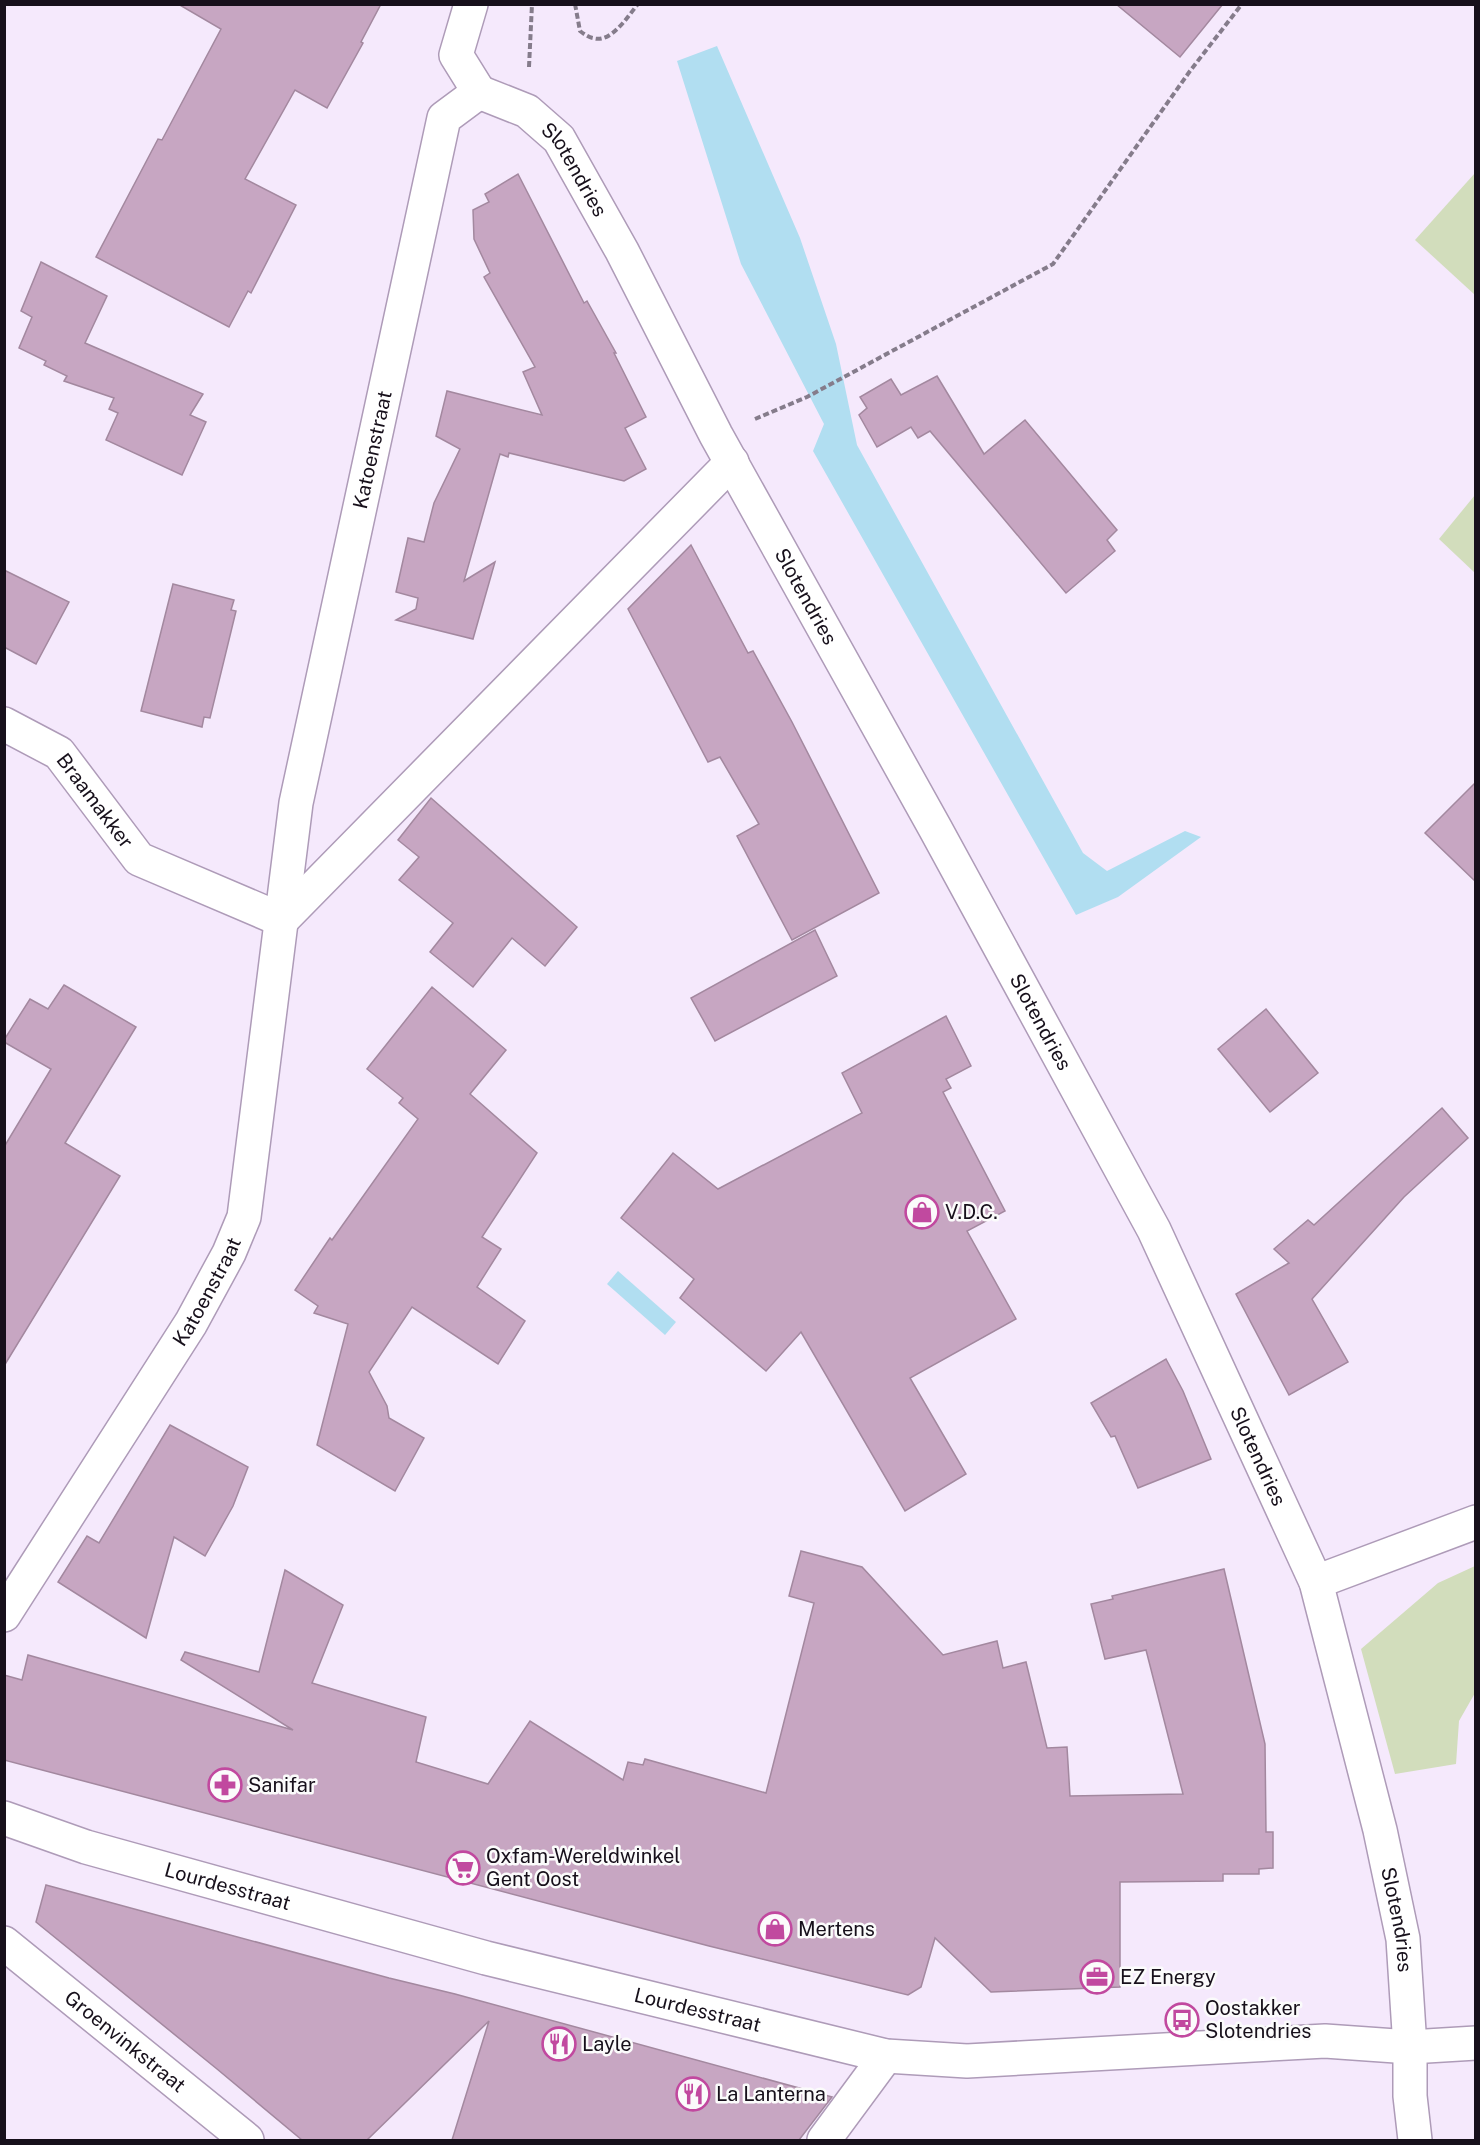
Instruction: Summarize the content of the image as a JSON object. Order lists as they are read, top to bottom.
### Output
{
  "streets": {
    "street": [
      "Slotendries",
      "Katoenstraat",
      "Braamakker",
      "Lourdesstraat",
      "Groenvinkstraat"
    ]
  },
  "crossings": [
    ["Slotendries", "Katoenstraat"],
    ["Slotendries", "Lourdesstraat"],
    ["Katoenstraat", "Braamakker"]
  ],
  "places": {
    "shop": ["V.D.C.", "Mertens"],
    "pharmacy": ["Sanifar"],
    "supermarket": ["Oxfam-Wereldwinkel Gent Oost"],
    "office": ["EZ Energy"],
    "bus stop": ["Oostakker Slotendries"],
    "restaurant": ["Layle", "La Lanterna"]
  }
}
